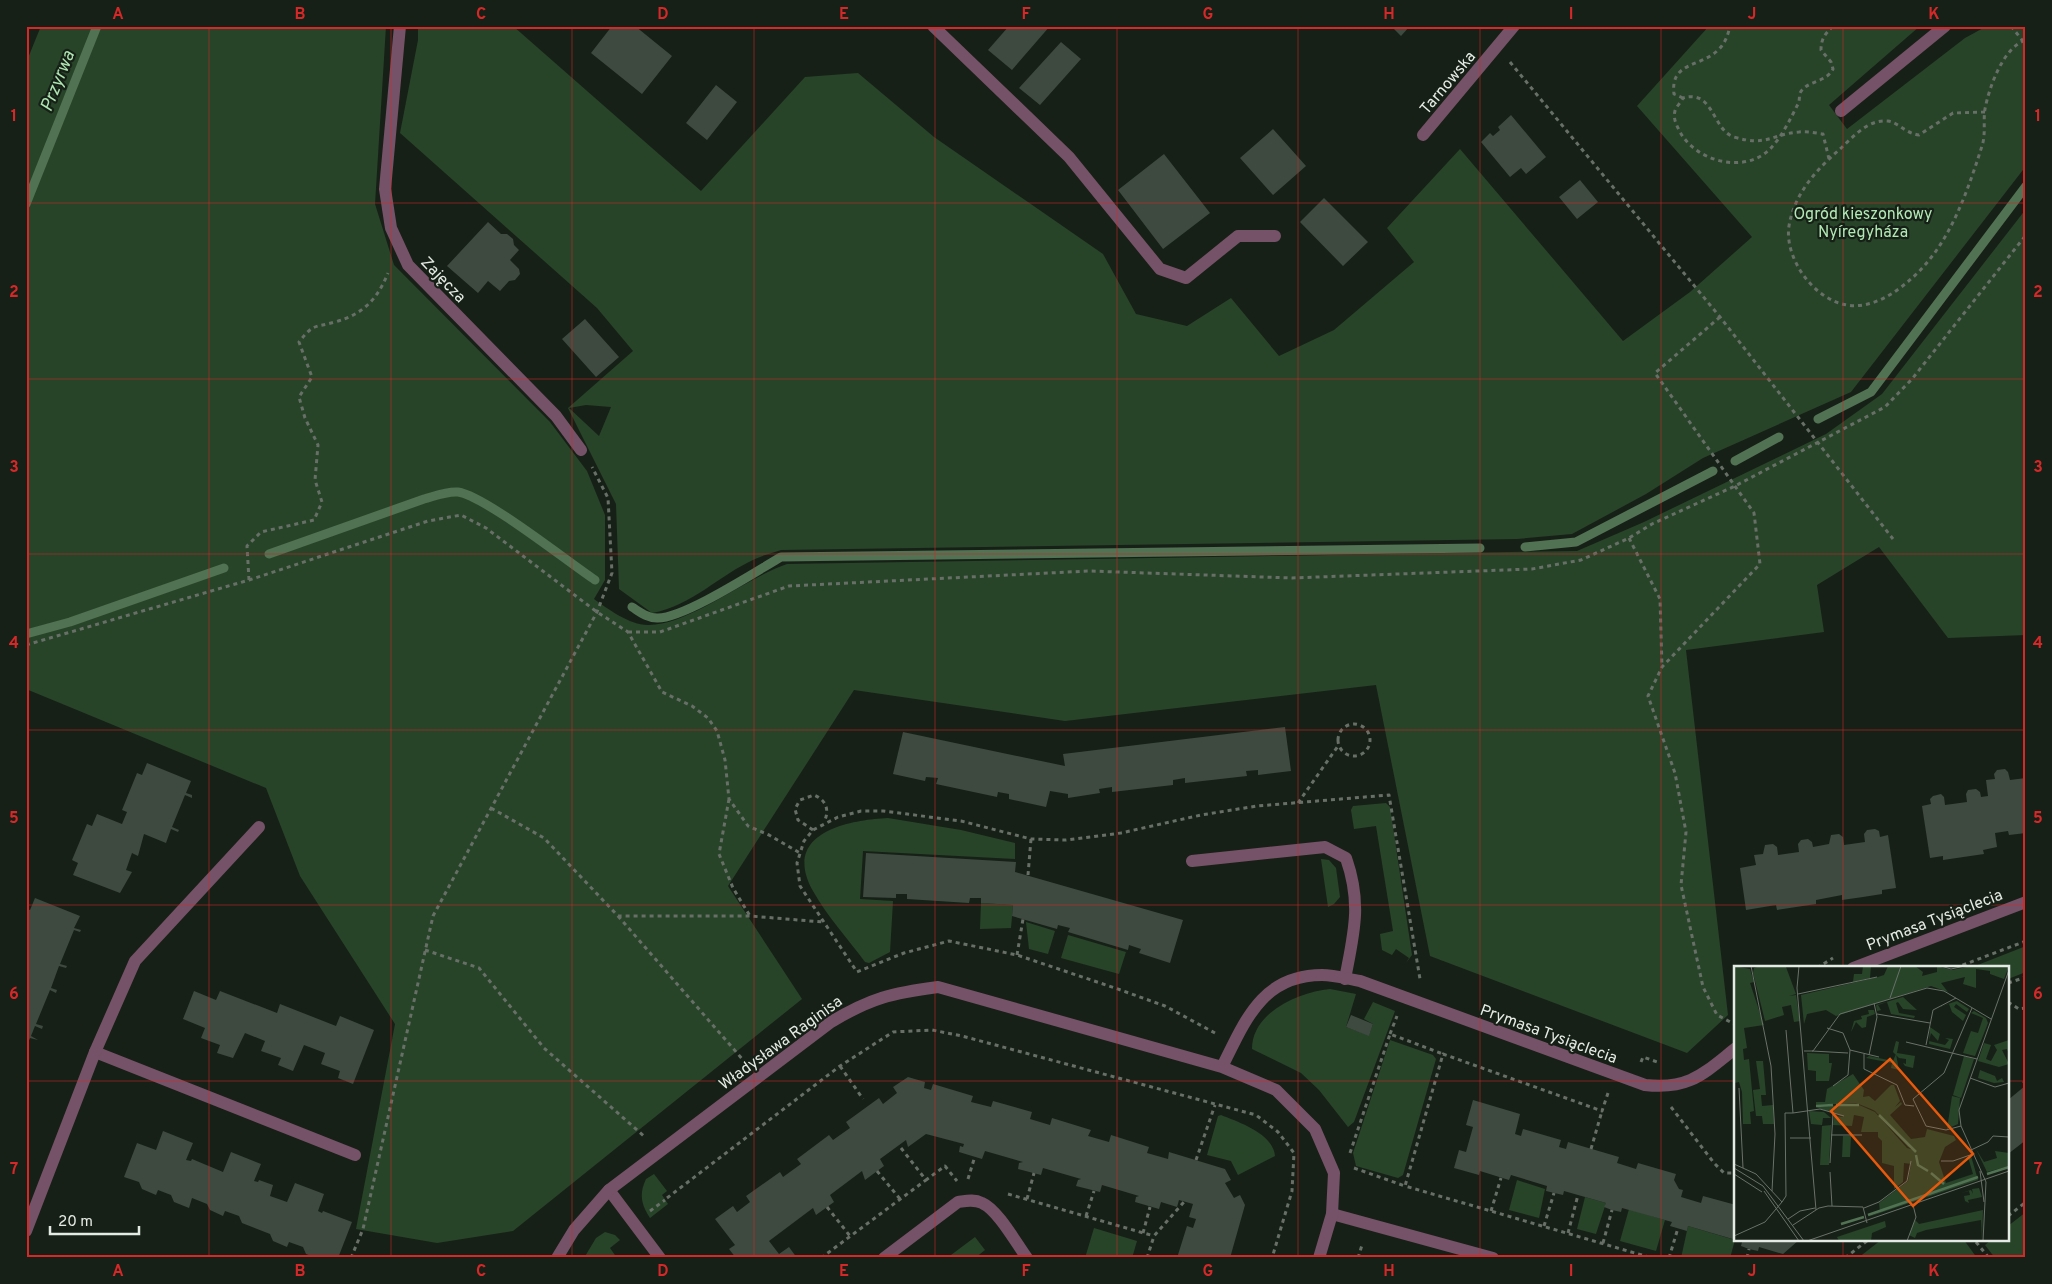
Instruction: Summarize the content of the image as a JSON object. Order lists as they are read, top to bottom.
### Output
{
  "streets": {
    "street": [
      "Tarnowska",
      "Zajęcza",
      "Prymasa Tysiąclecia",
      "Władysława Raginisa"
    ]
  },
  "water": ["Przyrwa"],
  "parks": ["Ogród kieszonkowy Nyíregyháza"],
  "scale_bar": "20 m",
  "grid": {
    "columns": [
      "A",
      "B",
      "C",
      "D",
      "E",
      "F",
      "G",
      "H",
      "I",
      "J",
      "K"
    ],
    "rows": [
      "1",
      "2",
      "3",
      "4",
      "5",
      "6",
      "7"
    ]
  }
}
